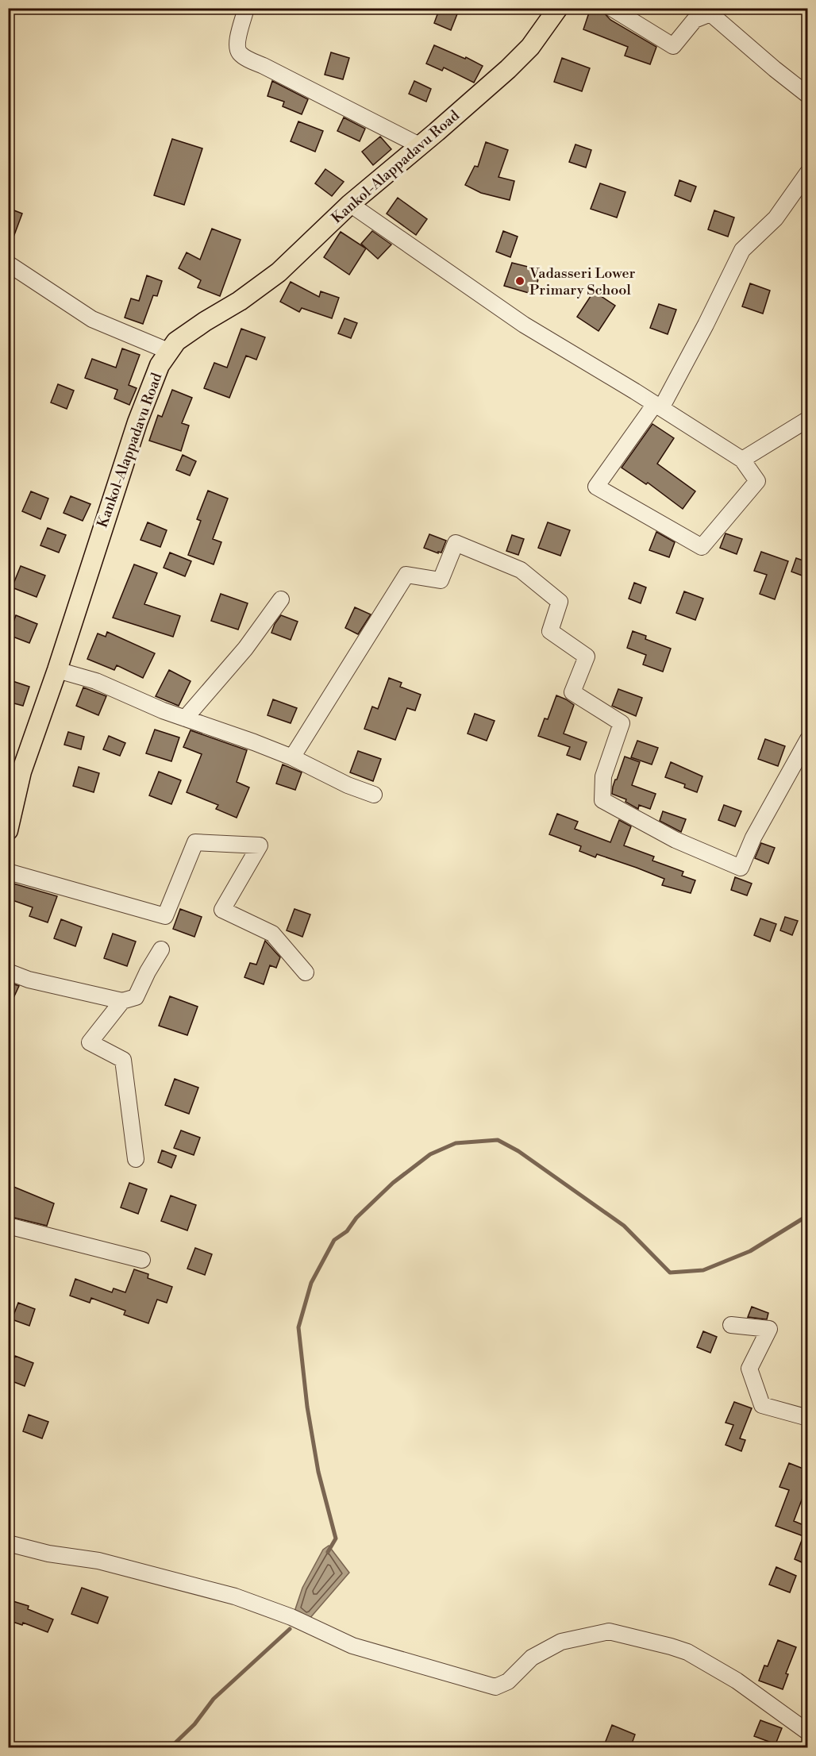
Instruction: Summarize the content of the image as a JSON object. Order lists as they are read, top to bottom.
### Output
{
  "streets": {
    "main road": ["Kankol-Alappadavu Road"]
  },
  "places": ["Vadasseri Lower Primary School"]
}
